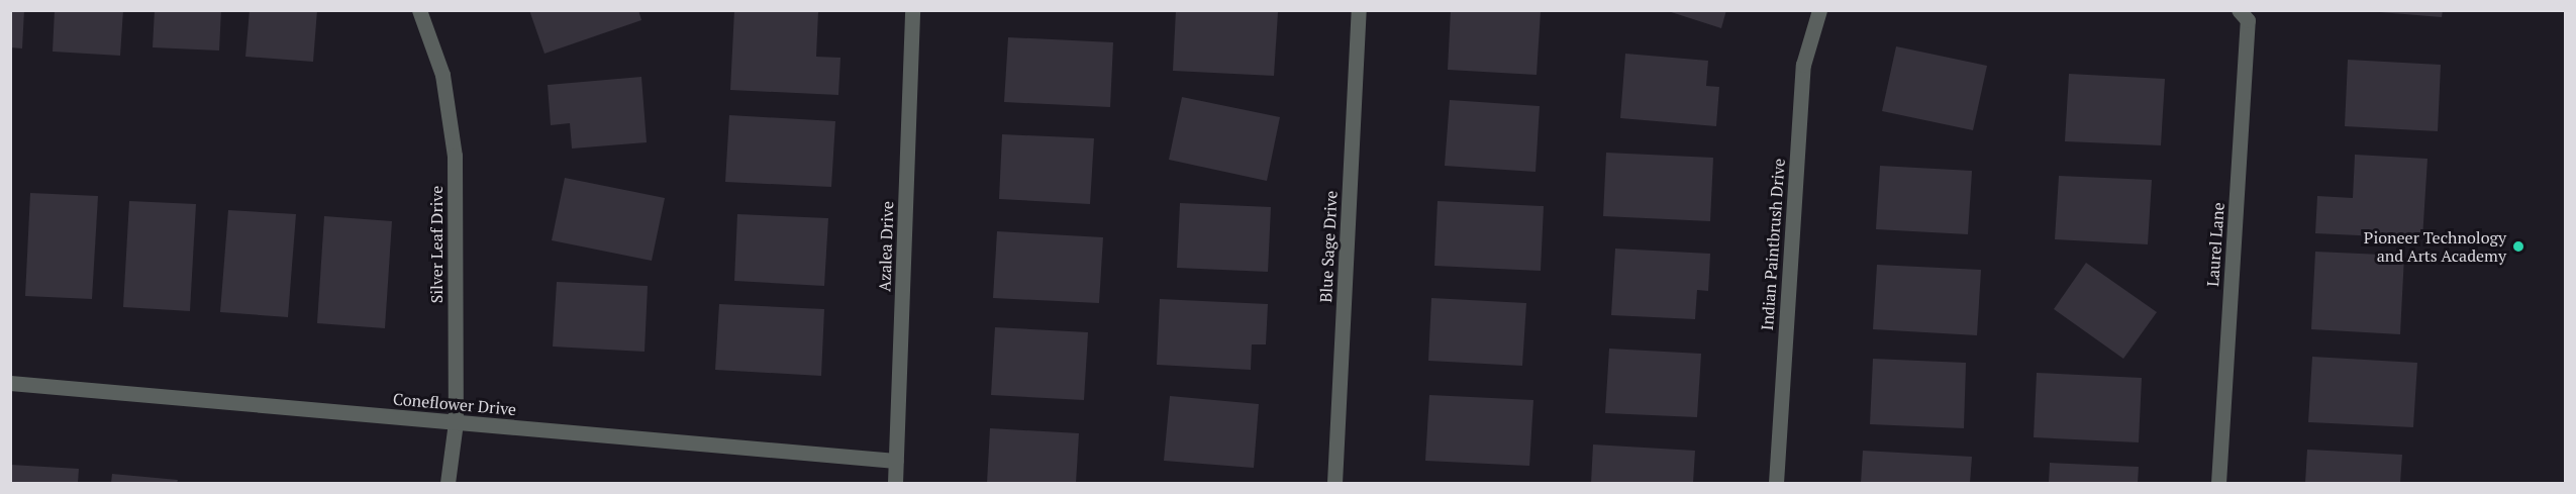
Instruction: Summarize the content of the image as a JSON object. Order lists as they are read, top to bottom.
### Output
{
  "streets": {
    "street": [
      "Silver Leaf Drive",
      "Indian Paintbrush Drive",
      "Laurel Lane",
      "Azalea Drive",
      "Blue Sage Drive",
      "Coneflower Drive"
    ]
  },
  "crossings": [
    ["Silver Leaf Drive", "Coneflower Drive"],
    ["Azalea Drive", "Coneflower Drive"]
  ],
  "places": ["Pioneer Technology and Arts Academy"]
}
